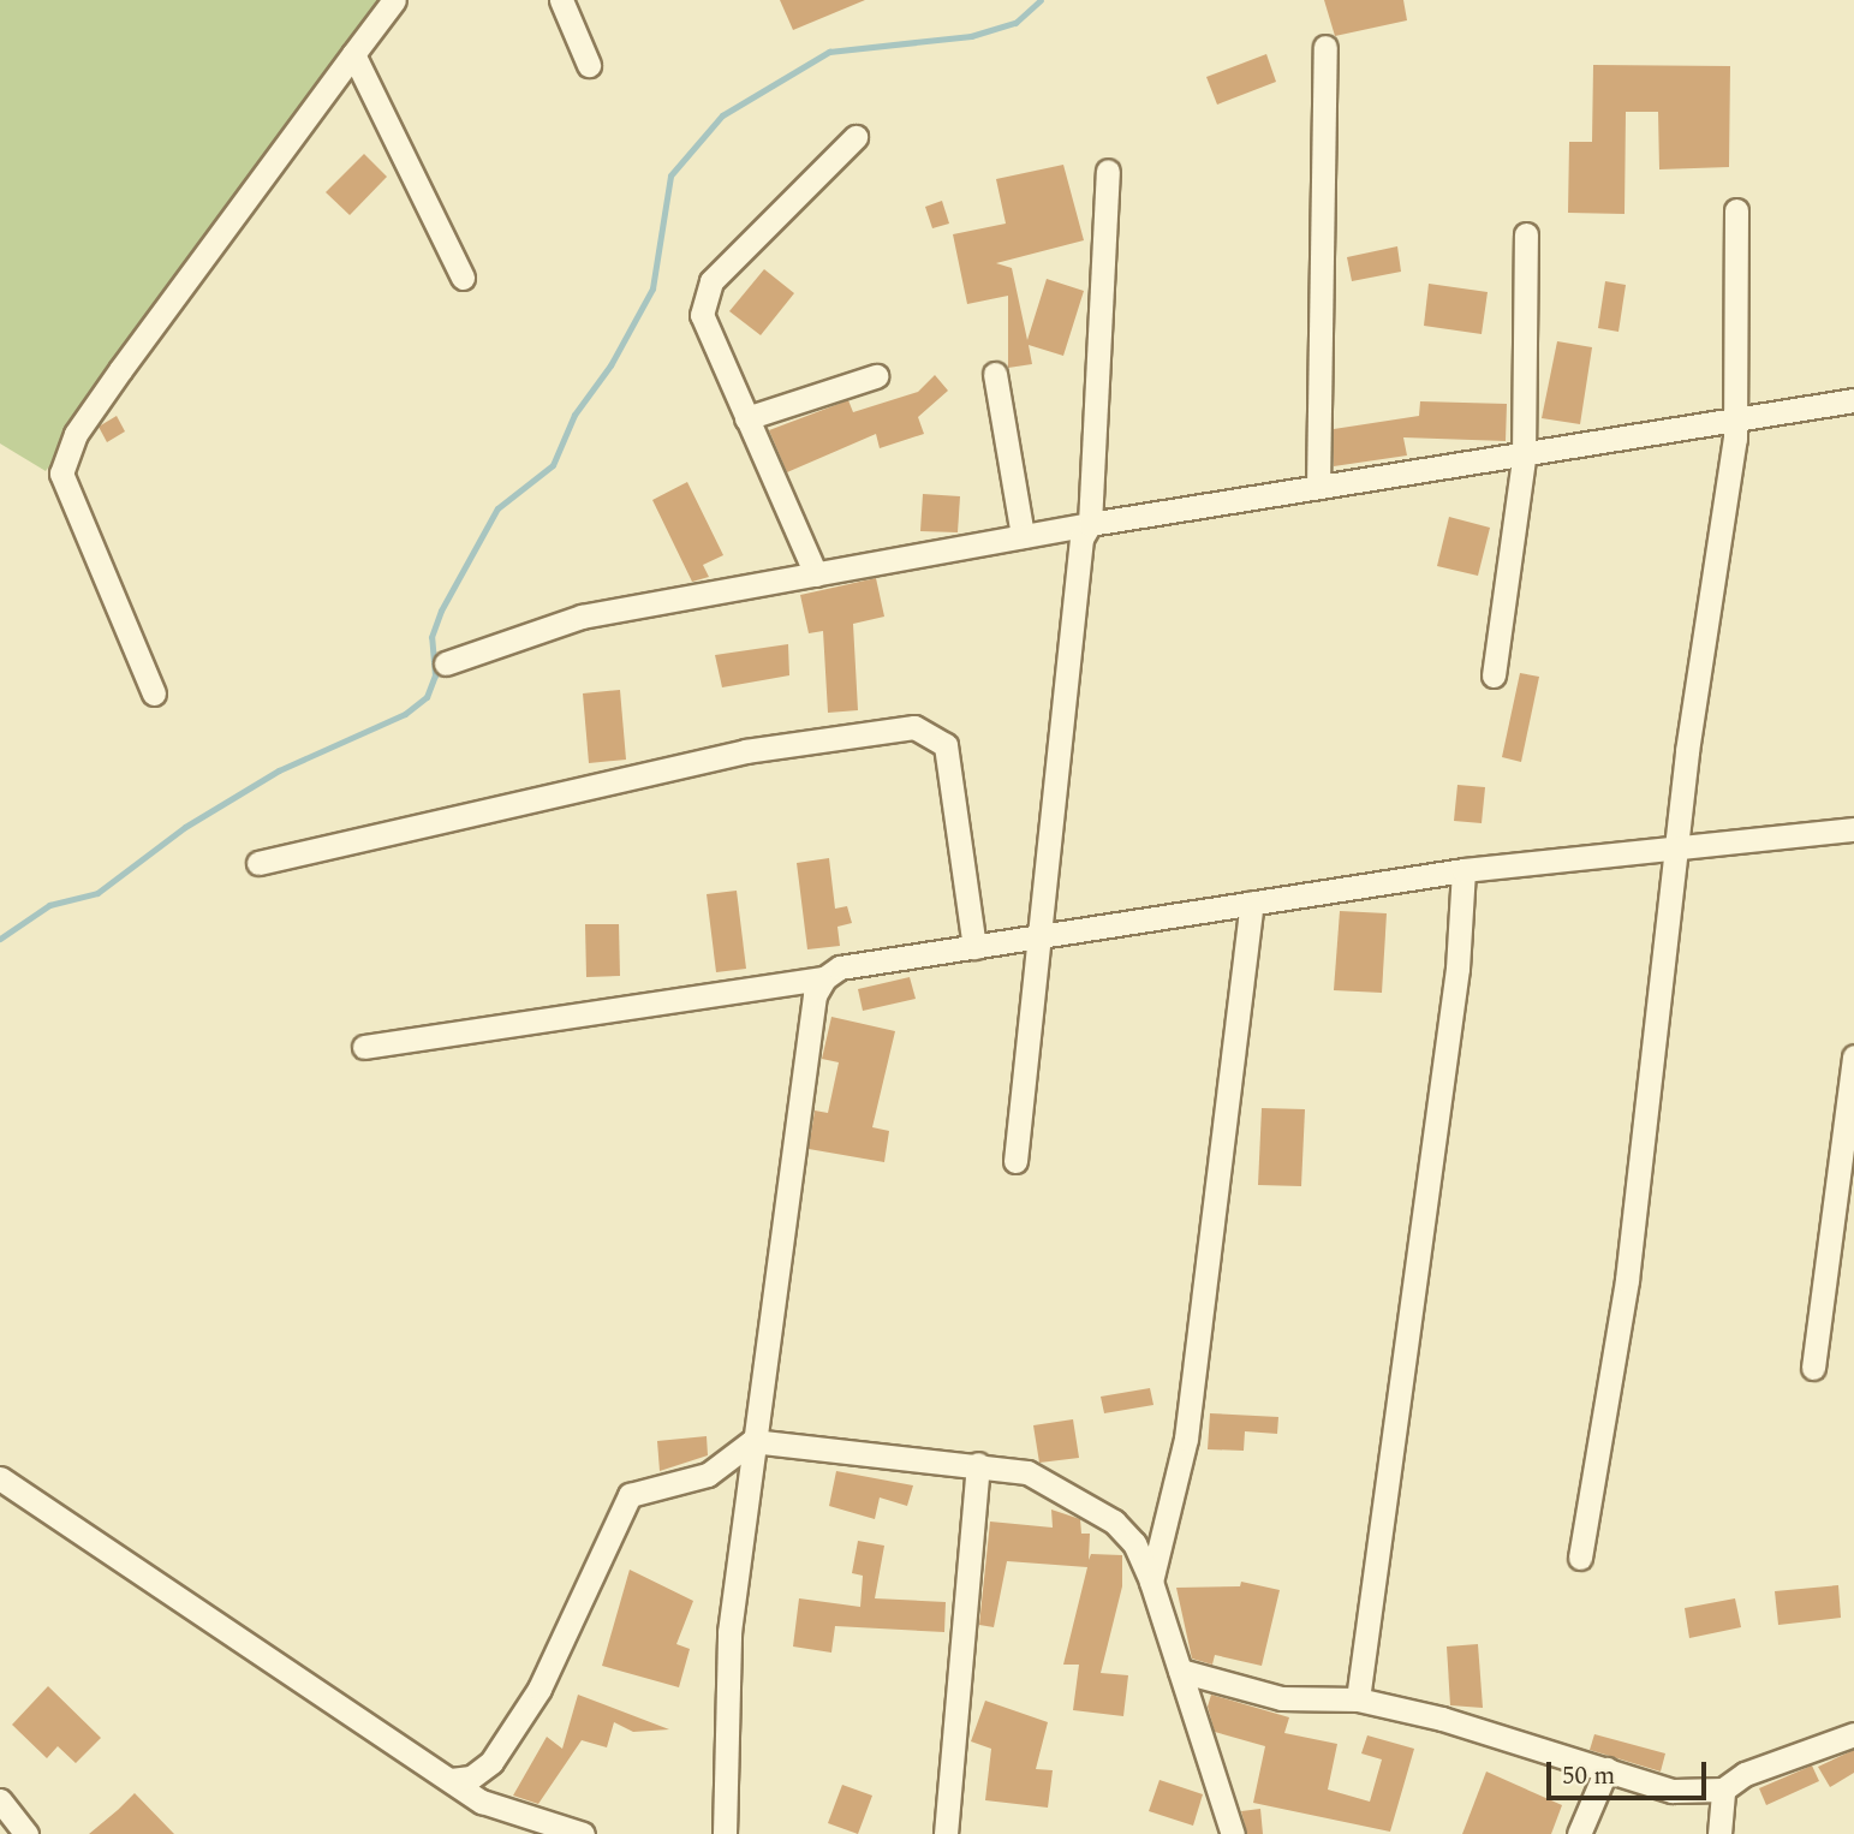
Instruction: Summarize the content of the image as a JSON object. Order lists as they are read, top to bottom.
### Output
{
  "scale_bar": "50 m"
}
